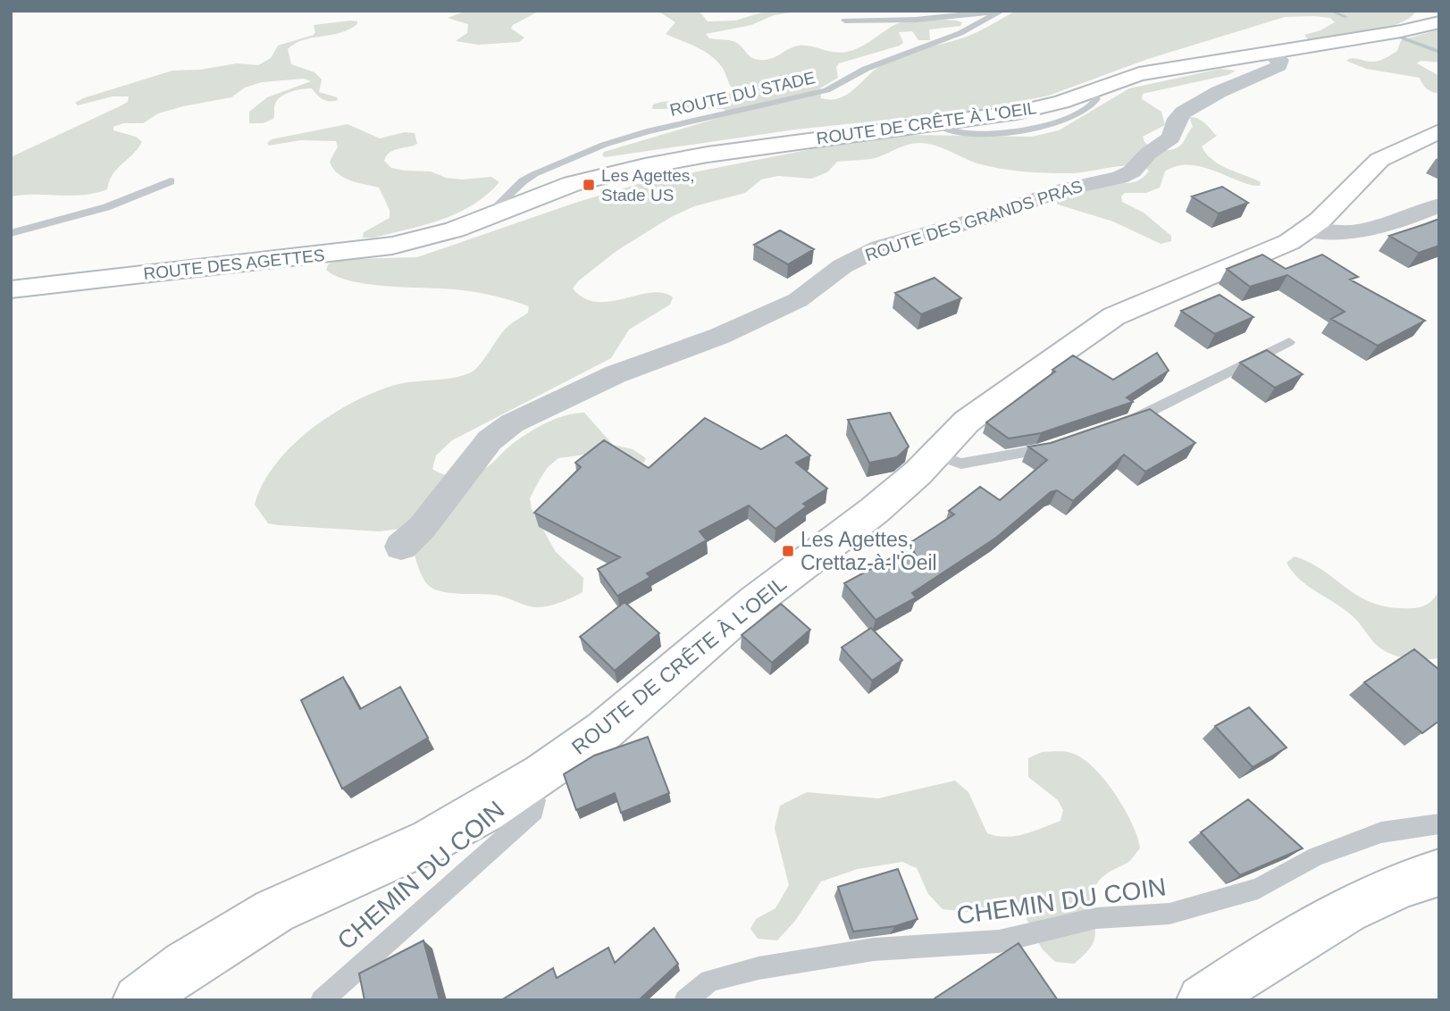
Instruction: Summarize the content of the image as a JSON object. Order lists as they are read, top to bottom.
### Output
{
  "streets": {
    "street": ["ROUTE DE CRÊTE À L'OEIL", "ROUTE DES GRANDS PRAS", "ROUTE DES AGETTES"],
    "lane": ["ROUTE DU STADE", "CHEMIN DU COIN"]
  },
  "crossings": [
    ["ROUTE DU STADE", "ROUTE DE CRÊTE À L'OEIL"],
    ["ROUTE DE CRÊTE À L'OEIL", "ROUTE DES GRANDS PRAS"],
    ["ROUTE DE CRÊTE À L'OEIL", "ROUTE DES AGETTES"],
    ["ROUTE DE CRÊTE À L'OEIL", "CHEMIN DU COIN"]
  ],
  "places": {
    "transit": ["Les Agettes, Stade US", "Les Agettes, Crettaz-à-l'Oeil"]
  }
}
